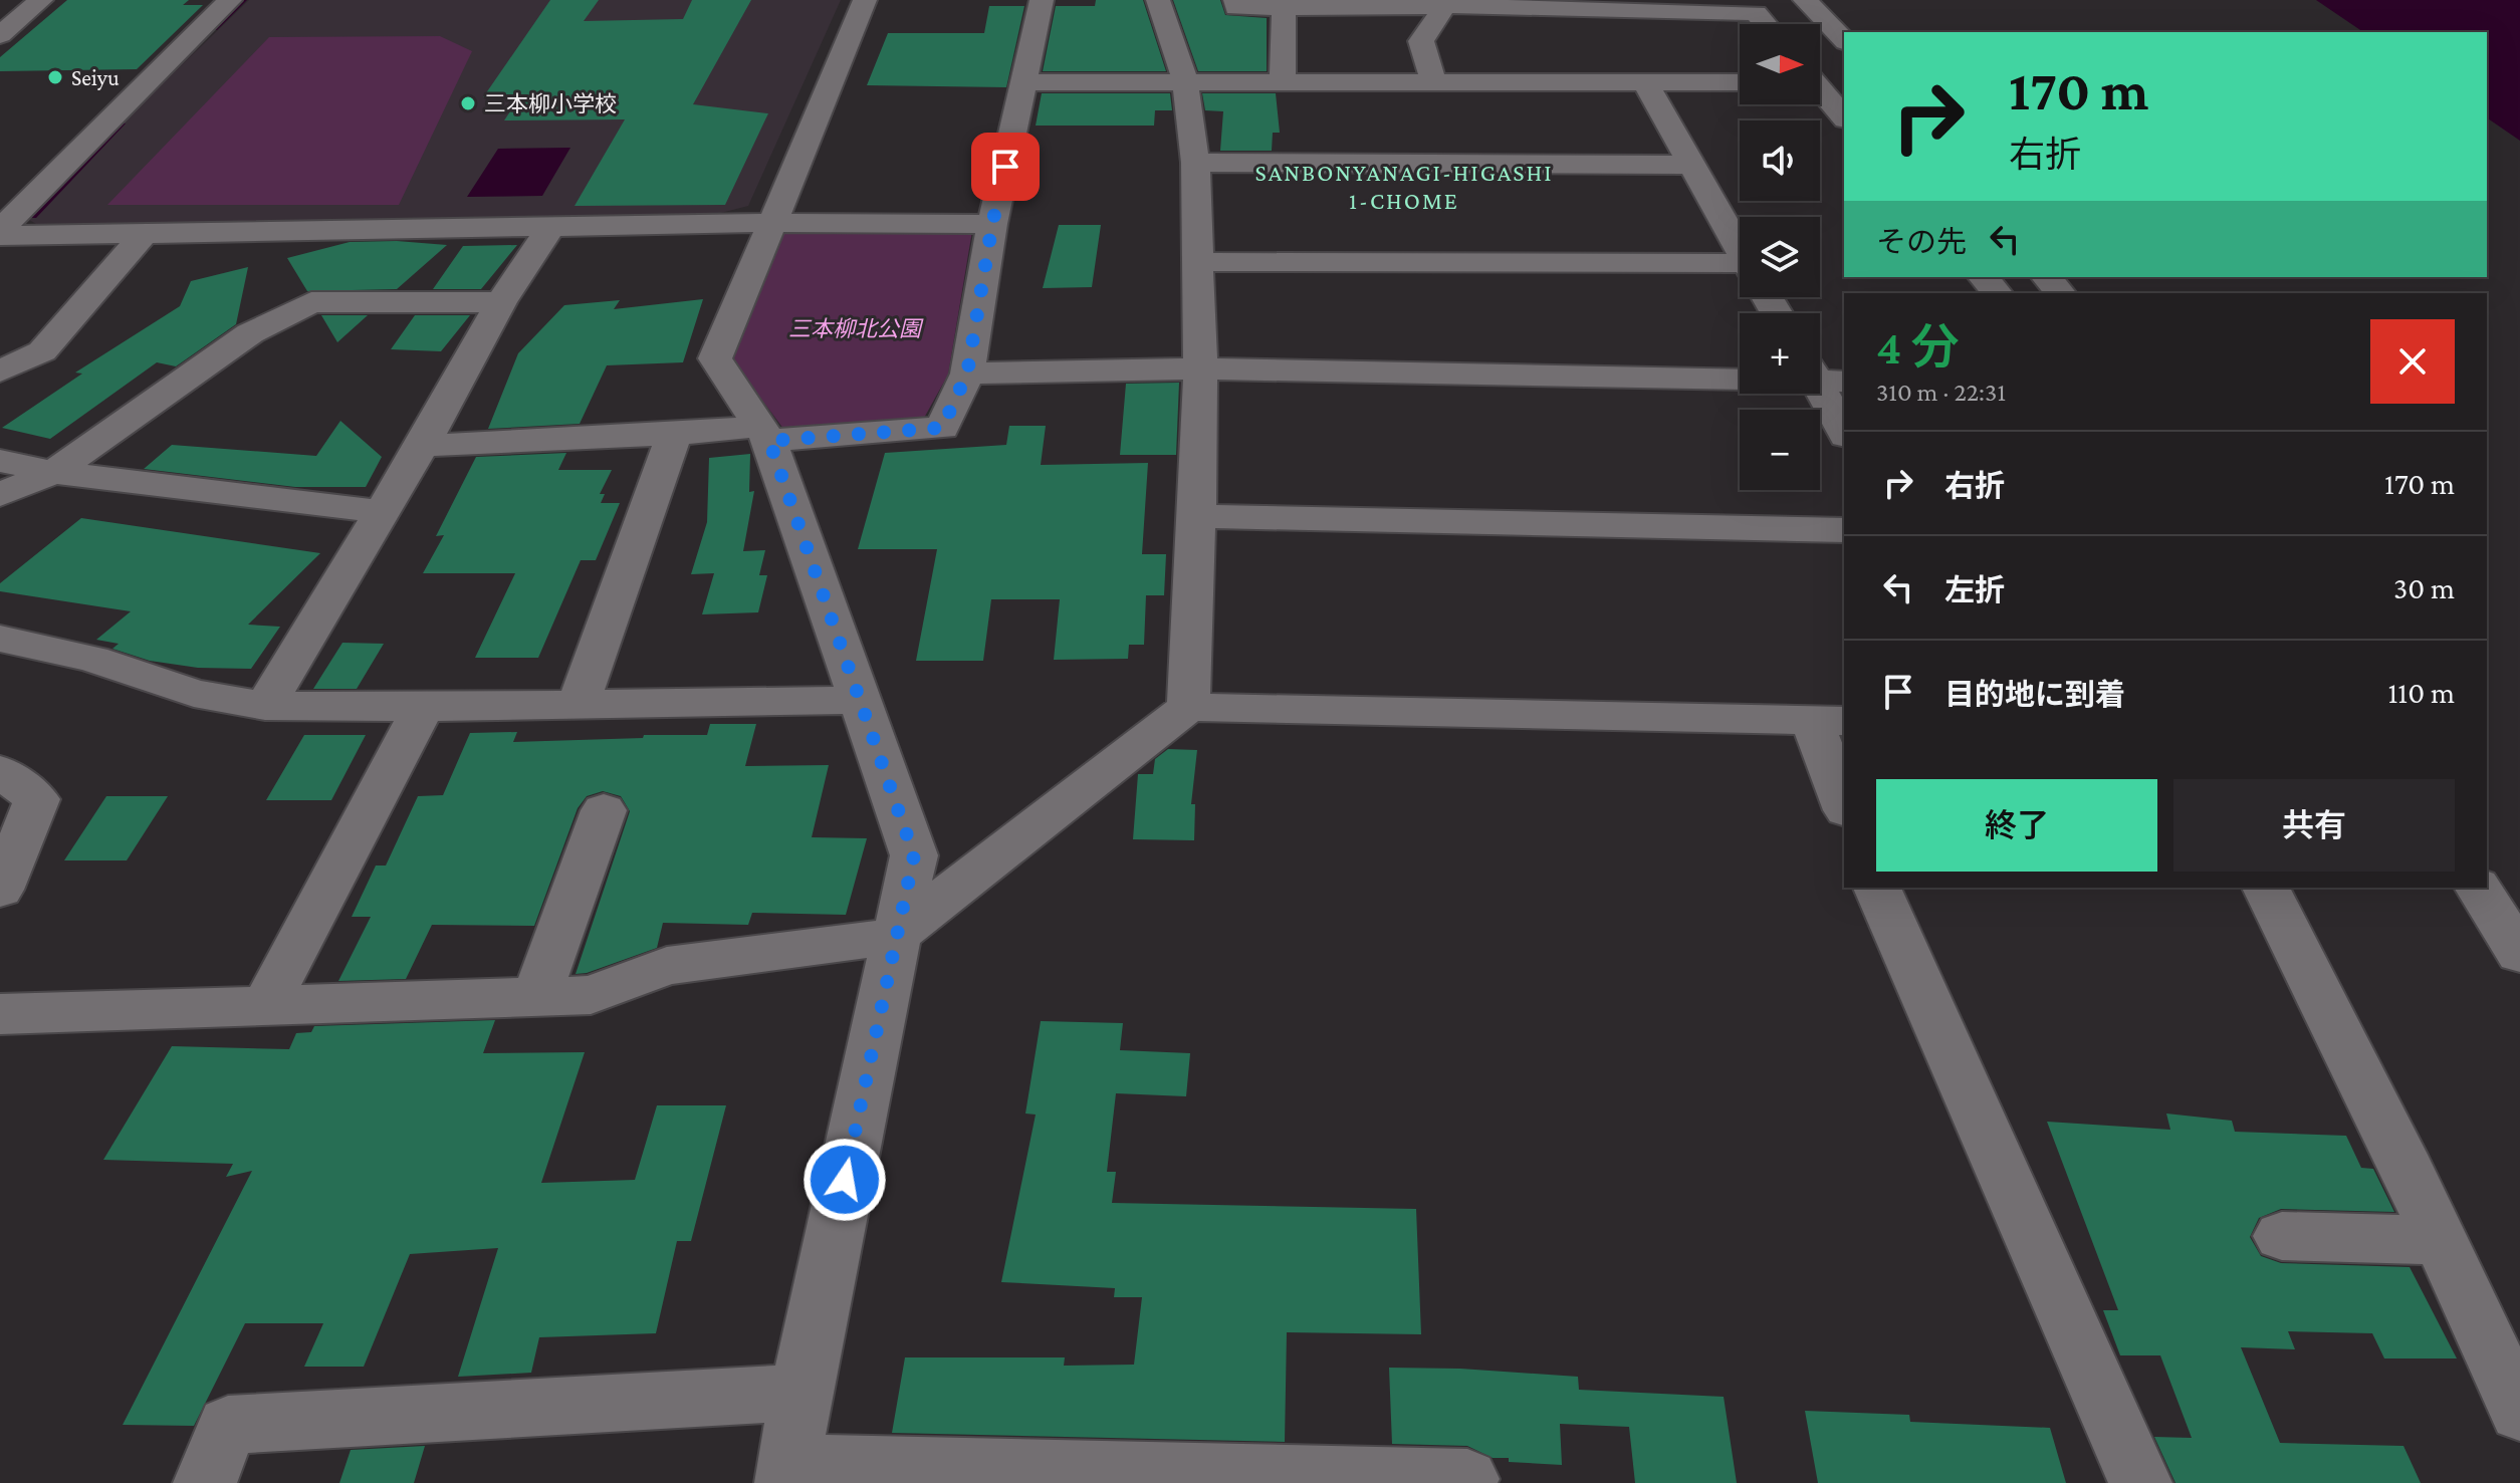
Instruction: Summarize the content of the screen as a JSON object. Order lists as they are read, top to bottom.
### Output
{
  "districts": ["SANBONYANAGI-HIGASHI 1-CHOME"],
  "parks": ["三本柳北公園"],
  "places": ["Seiyu", "三本柳小学校"],
  "north": "right",
  "page": {
    "map_buttons": ["+", "−"],
    "turn": ["170 m", "右折"],
    "then": "その先",
    "heading": ["4 分", "310 m · 22:31"],
    "list": [
      {
        "name": "右折",
        "value": "170 m"
      },
      {
        "name": "左折",
        "value": "30 m"
      },
      {
        "name": "目的地に到着",
        "value": "110 m"
      }
    ],
    "buttons": ["終了", "共有"]
  }
}
